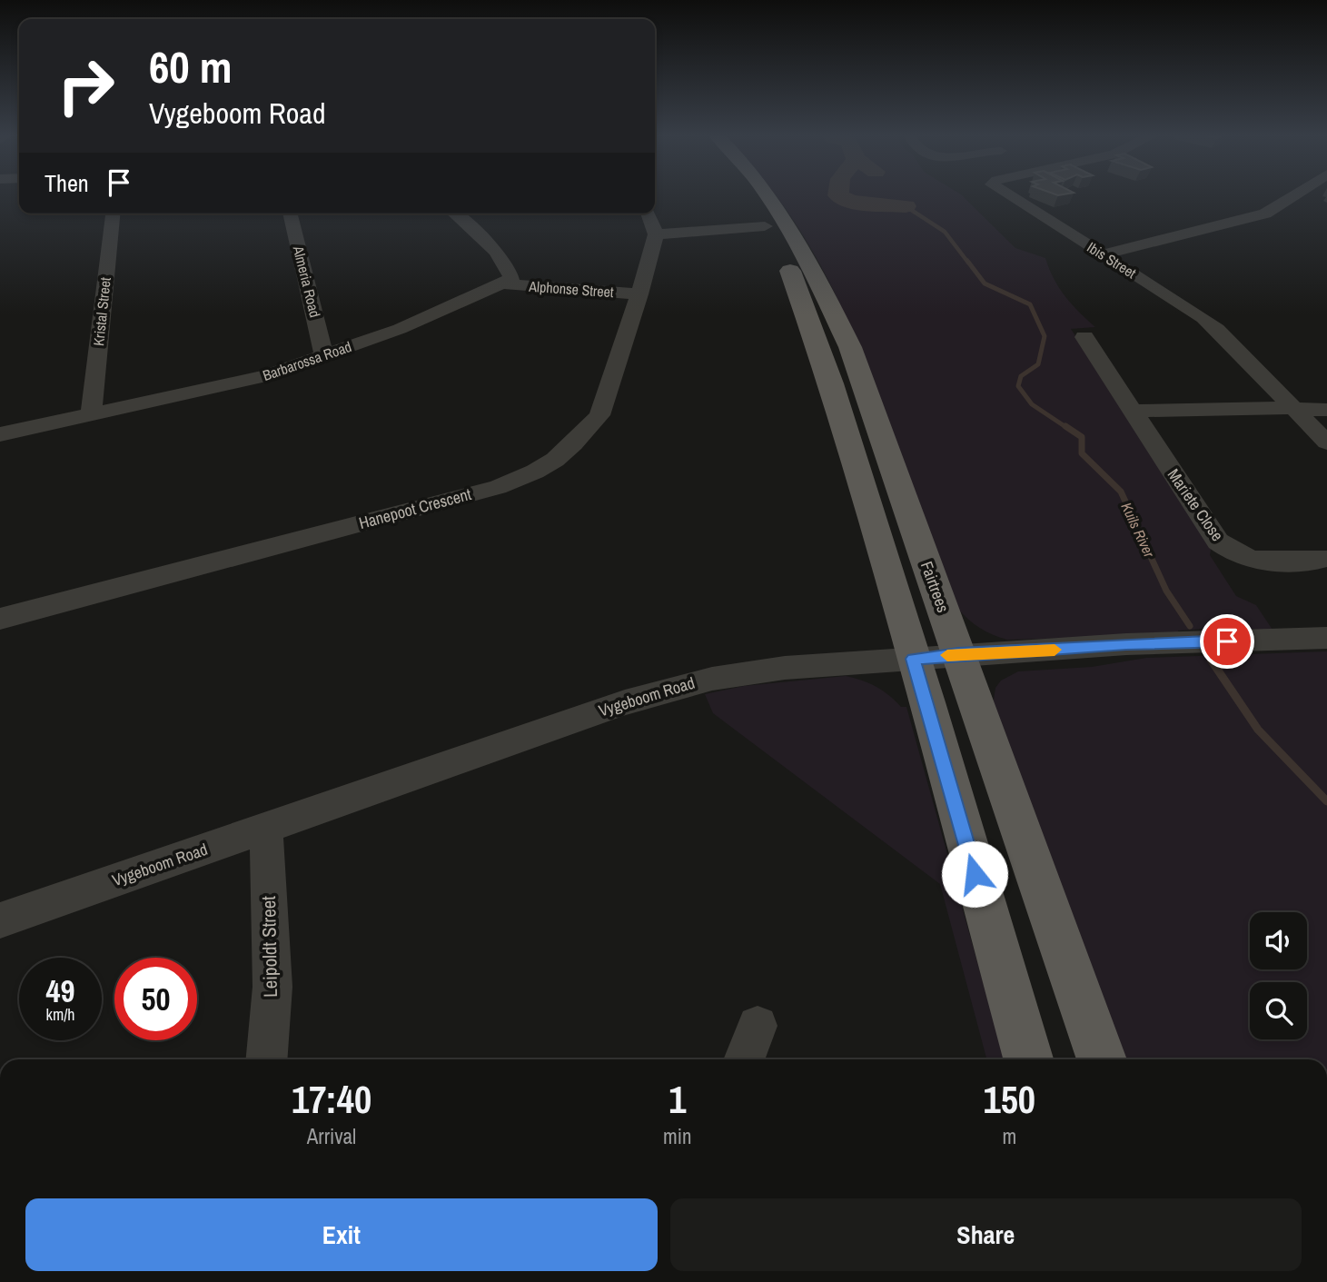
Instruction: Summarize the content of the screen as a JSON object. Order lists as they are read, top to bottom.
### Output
{
  "streets": {
    "main road": ["Fairtrees"],
    "street": [
      "Ibis Street",
      "Almeria Road",
      "Alphonse Street",
      "Kristal Street",
      "Barbarossa Road",
      "Mariete Close",
      "Hanepoot Crescent",
      "Vygeboom Road",
      "Leipoldt Street"
    ]
  },
  "crossings": [
    ["Almeria Road", "Barbarossa Road"],
    ["Alphonse Street", "Barbarossa Road"],
    ["Alphonse Street", "Hanepoot Crescent"],
    ["Kristal Street", "Barbarossa Road"],
    ["Fairtrees", "Vygeboom Road"],
    ["Vygeboom Road", "Leipoldt Street"]
  ],
  "water": ["Kuils River"],
  "page": {
    "turn": ["60 m", "Vygeboom Road"],
    "then": "Then",
    "speed": "49 km/h",
    "limit": "50",
    "eta": [
      "17:40",
      "Arrival",
      "1",
      "min",
      "150",
      "m"
    ],
    "buttons": ["Exit", "Share"]
  }
}
